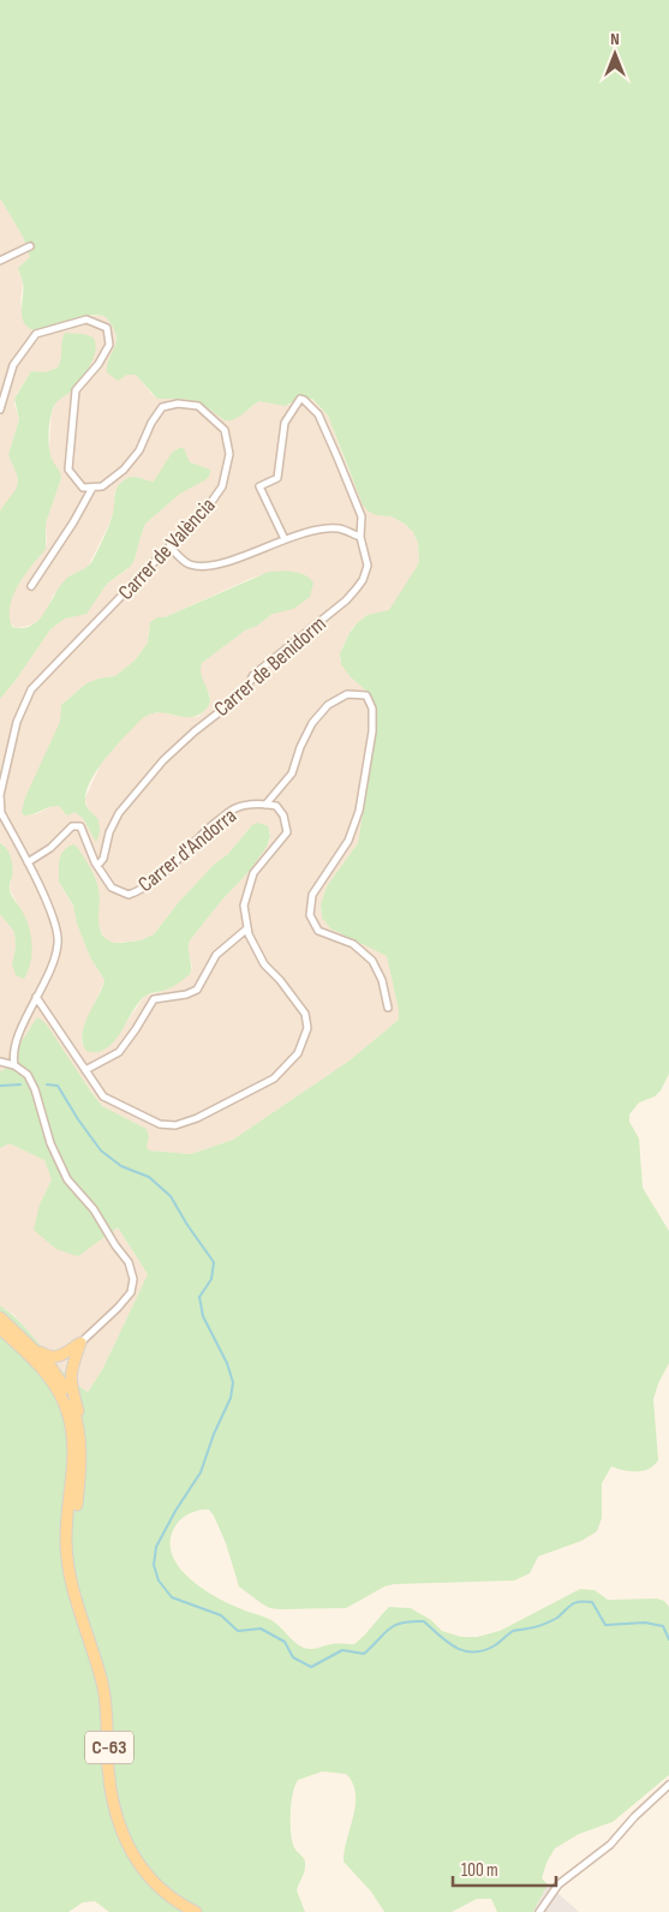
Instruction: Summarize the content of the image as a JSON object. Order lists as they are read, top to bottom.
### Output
{
  "streets": {
    "main road": ["C-63"],
    "street": ["Carrer de València", "Carrer de Benidorm", "Carrer d'Andorra"]
  },
  "crossings": [
    ["Carrer de València", "Carrer d'Andorra"],
    ["Carrer de Benidorm", "Carrer d'Andorra"]
  ],
  "scale_bar": "100 m",
  "north": "top"
}
